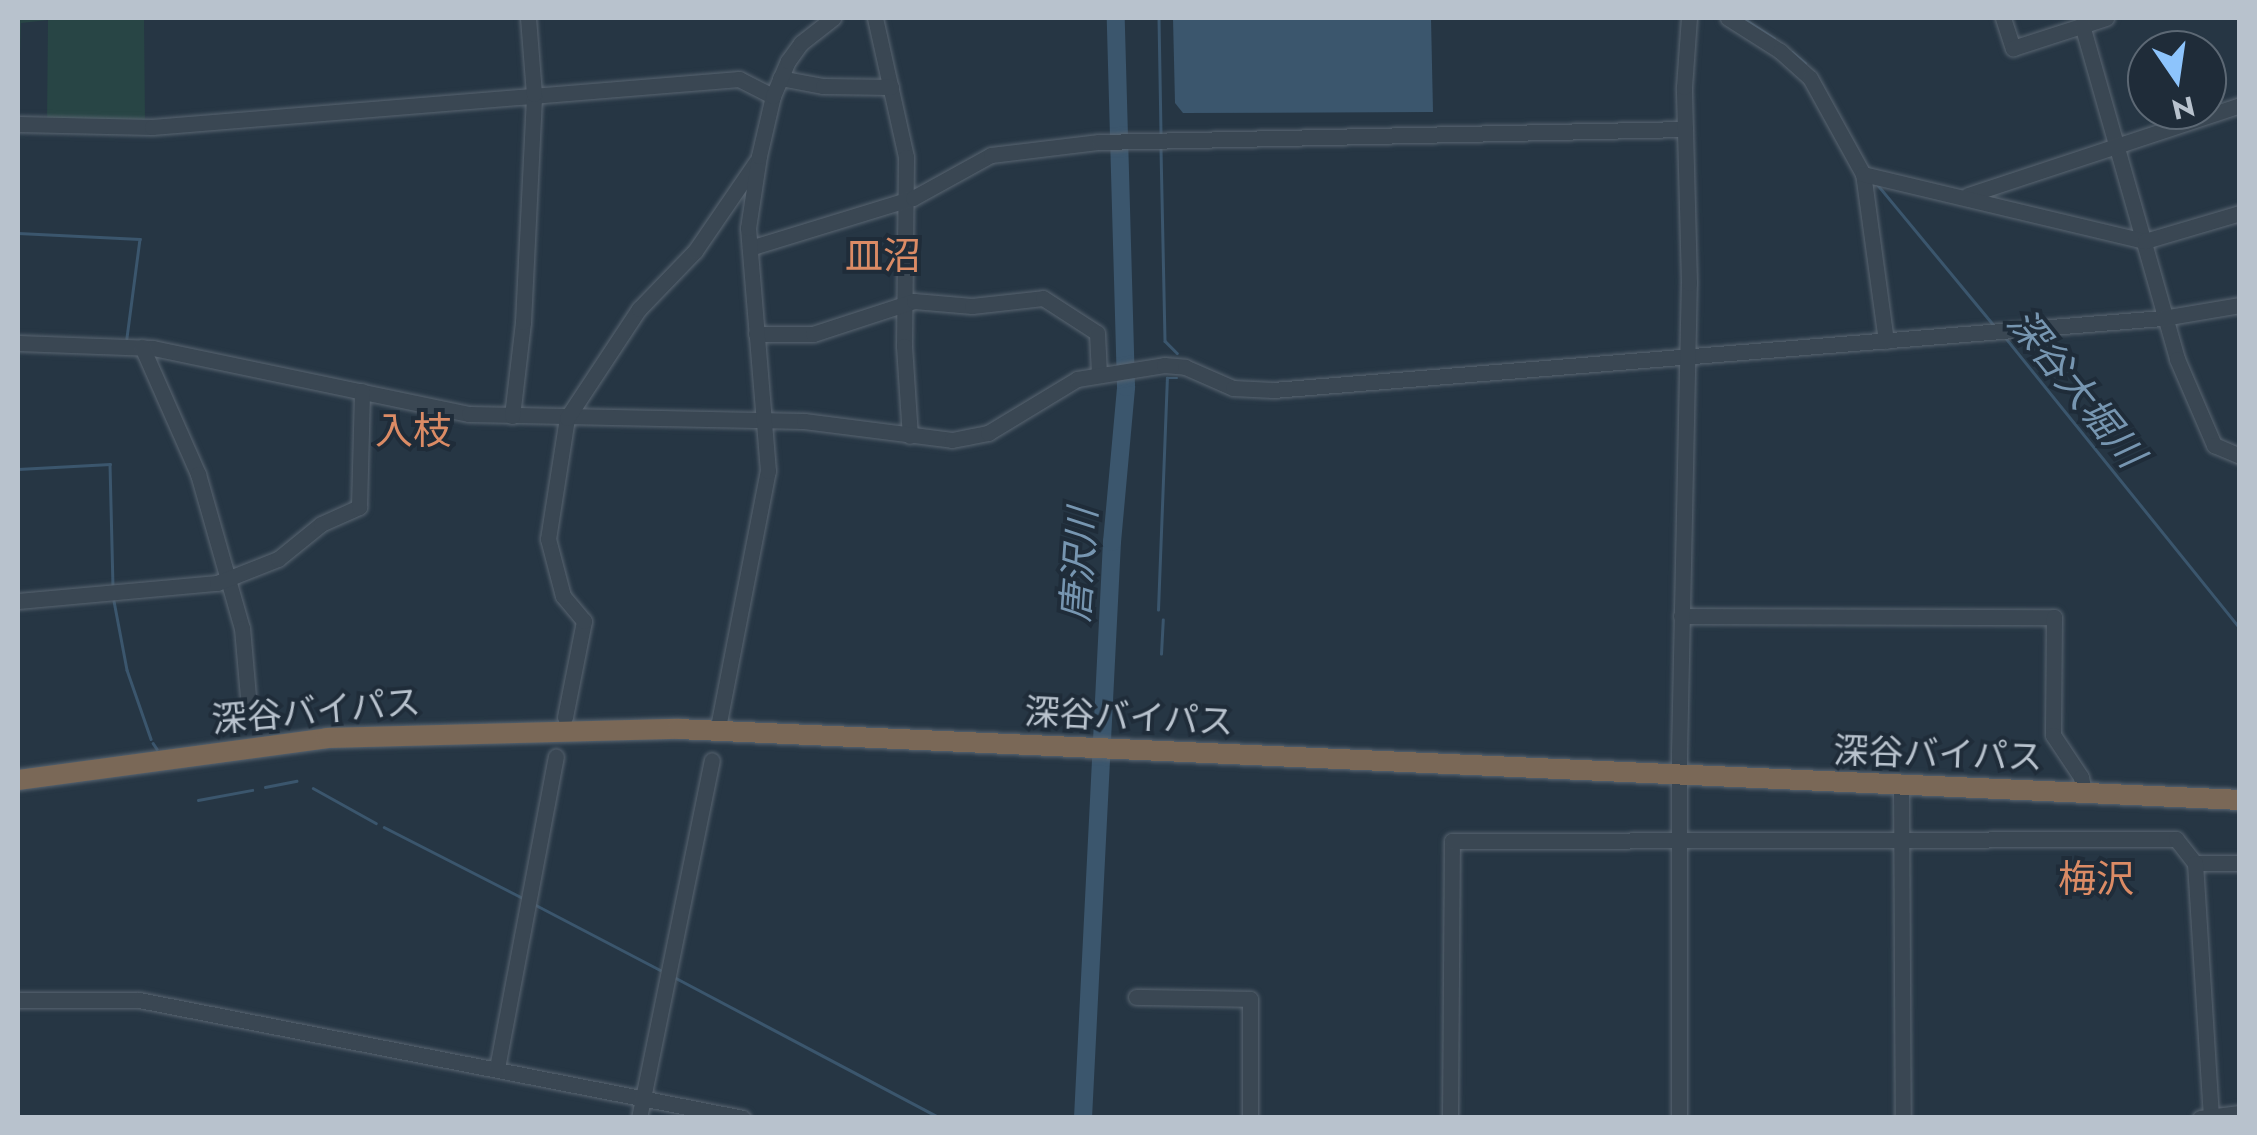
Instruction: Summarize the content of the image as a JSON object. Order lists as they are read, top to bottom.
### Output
{
  "streets": {
    "highway": ["深谷バイパス"]
  },
  "districts": ["皿沼", "入枝", "梅沢"],
  "water": ["深谷大堀川", "唐沢川"],
  "north": "bottom"
}
